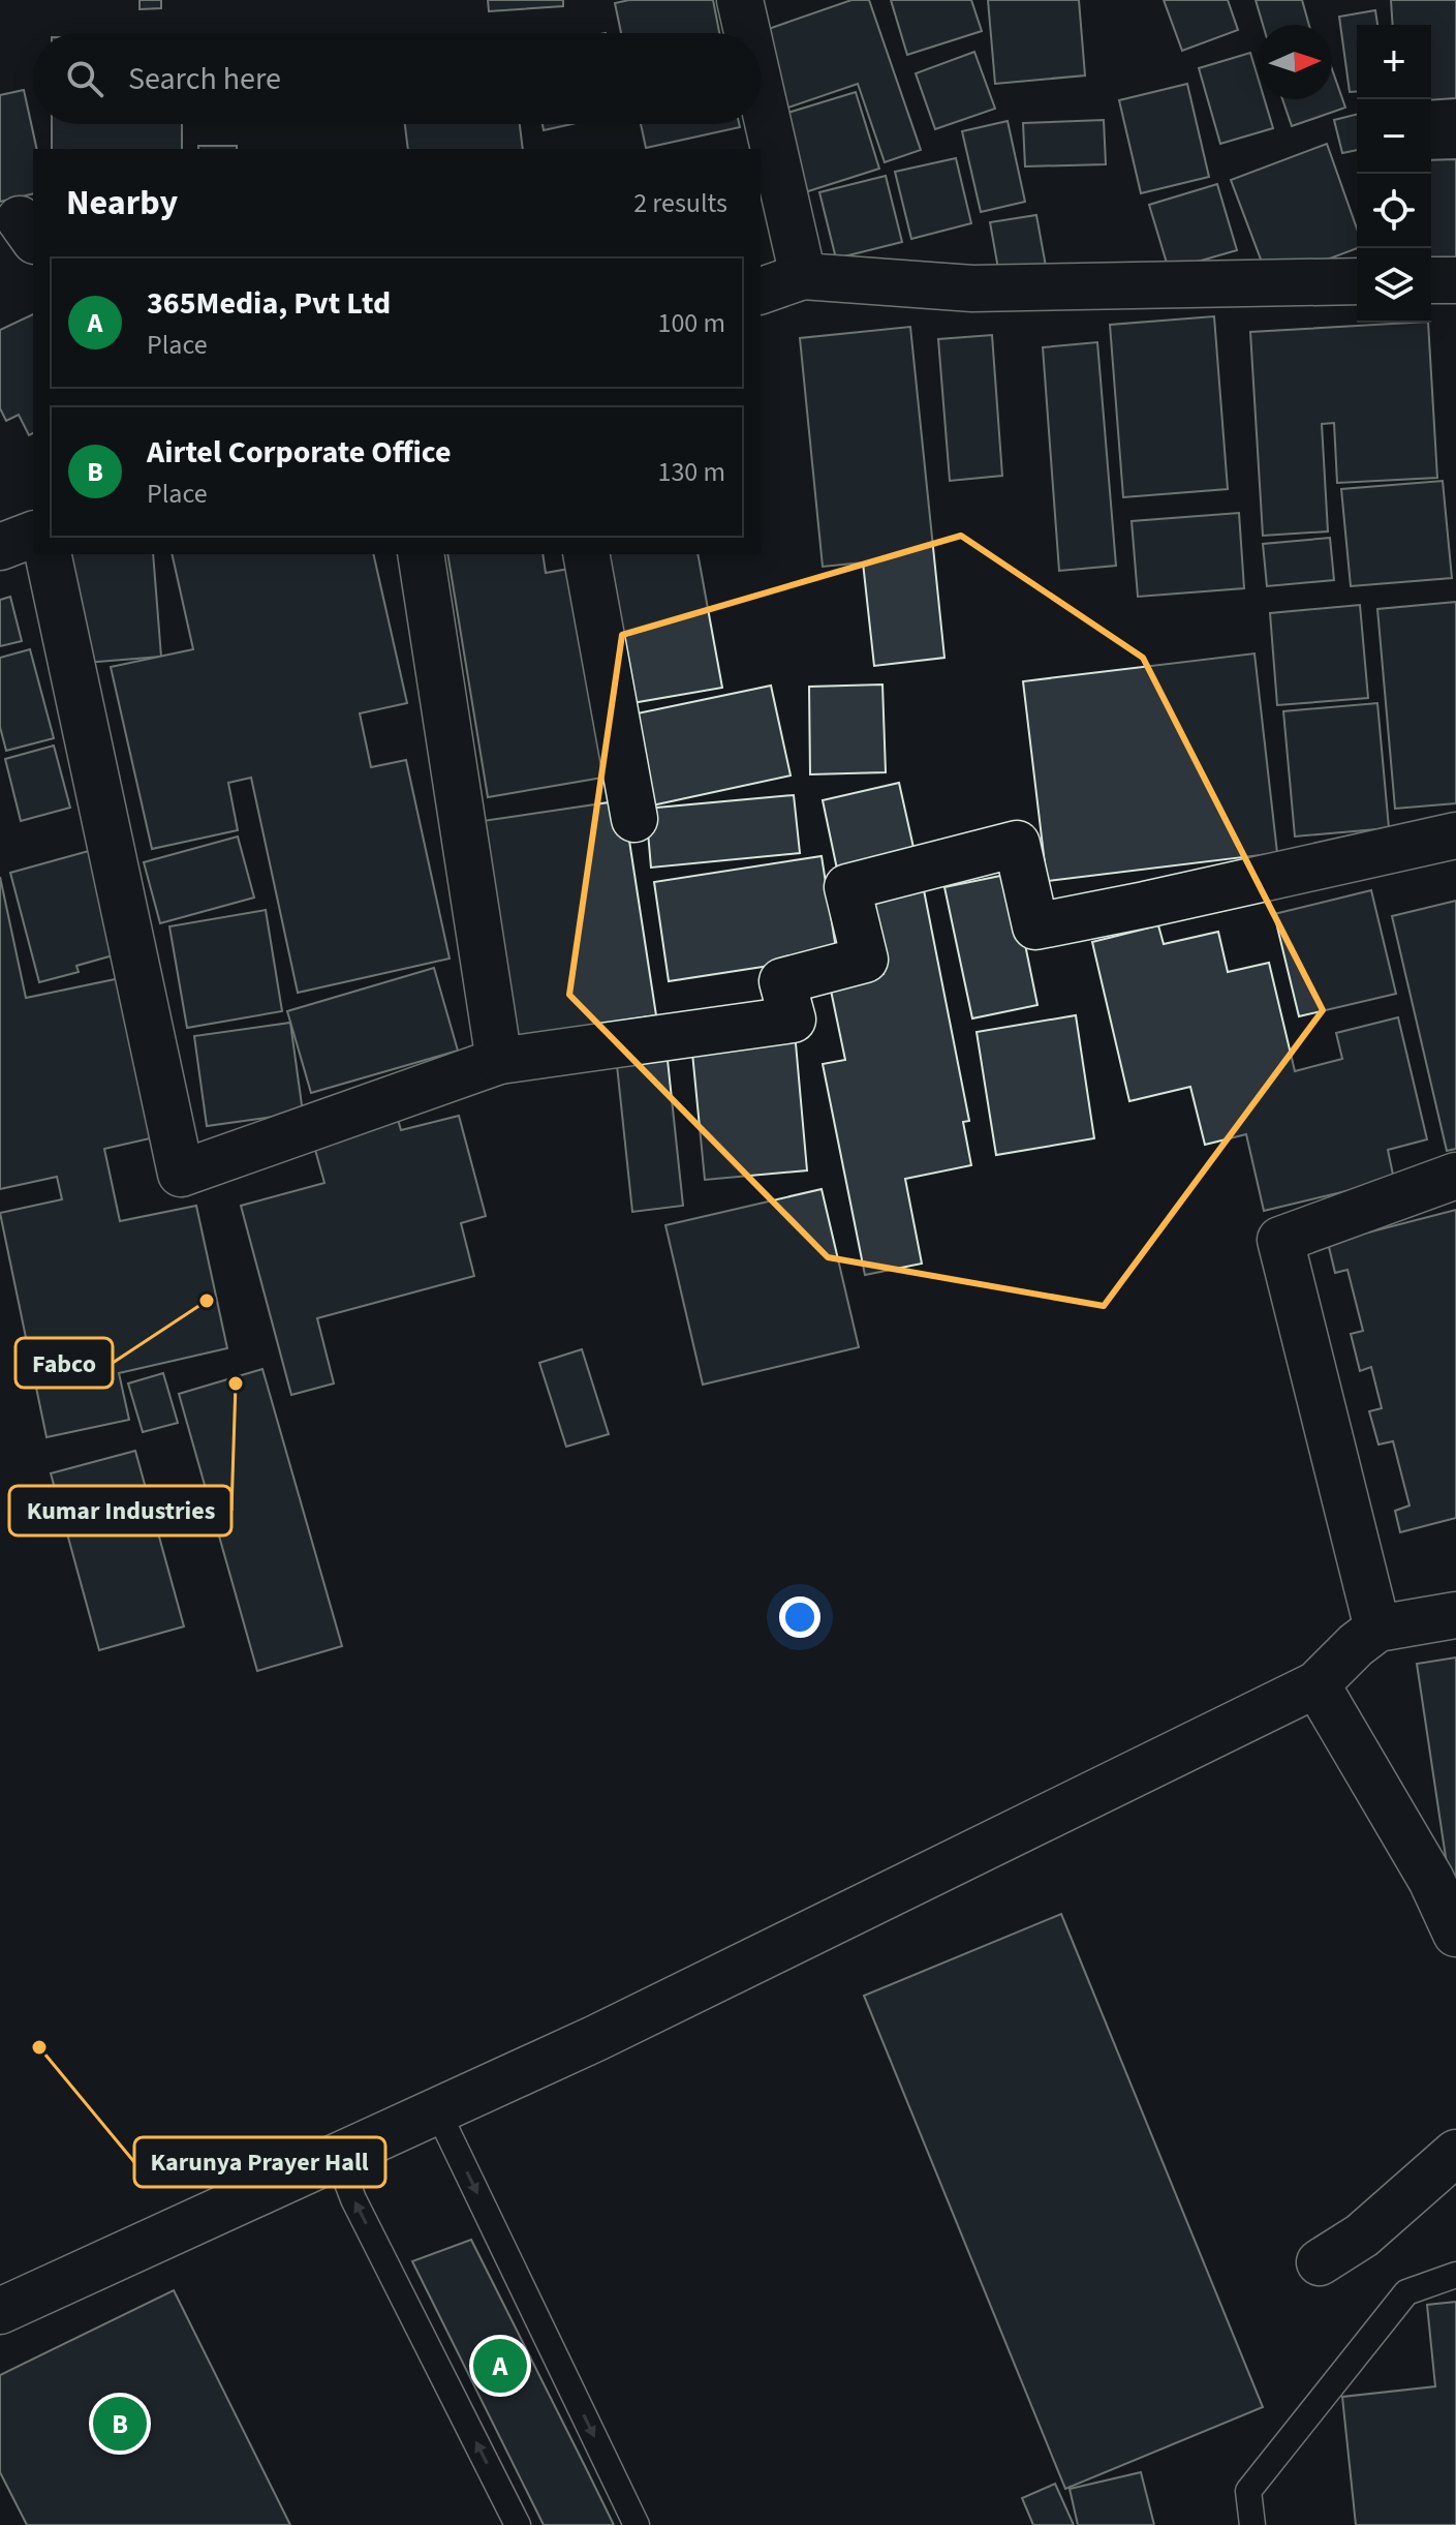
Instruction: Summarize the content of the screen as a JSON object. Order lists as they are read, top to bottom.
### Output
{
  "places": ["Fabco", "Kumar Industries", "Karunya Prayer Hall"],
  "north": "right",
  "page": {
    "map_buttons": ["+", "−"],
    "search": "Search here",
    "heading": ["Nearby", "2 results"],
    "list": [
      {
        "mark": "A",
        "name": "365Media, Pvt Ltd",
        "note": "Place",
        "value": "100 m"
      },
      {
        "mark": "B",
        "name": "Airtel Corporate Office",
        "note": "Place",
        "value": "130 m"
      }
    ],
    "pins": ["A", "B"]
  }
}
